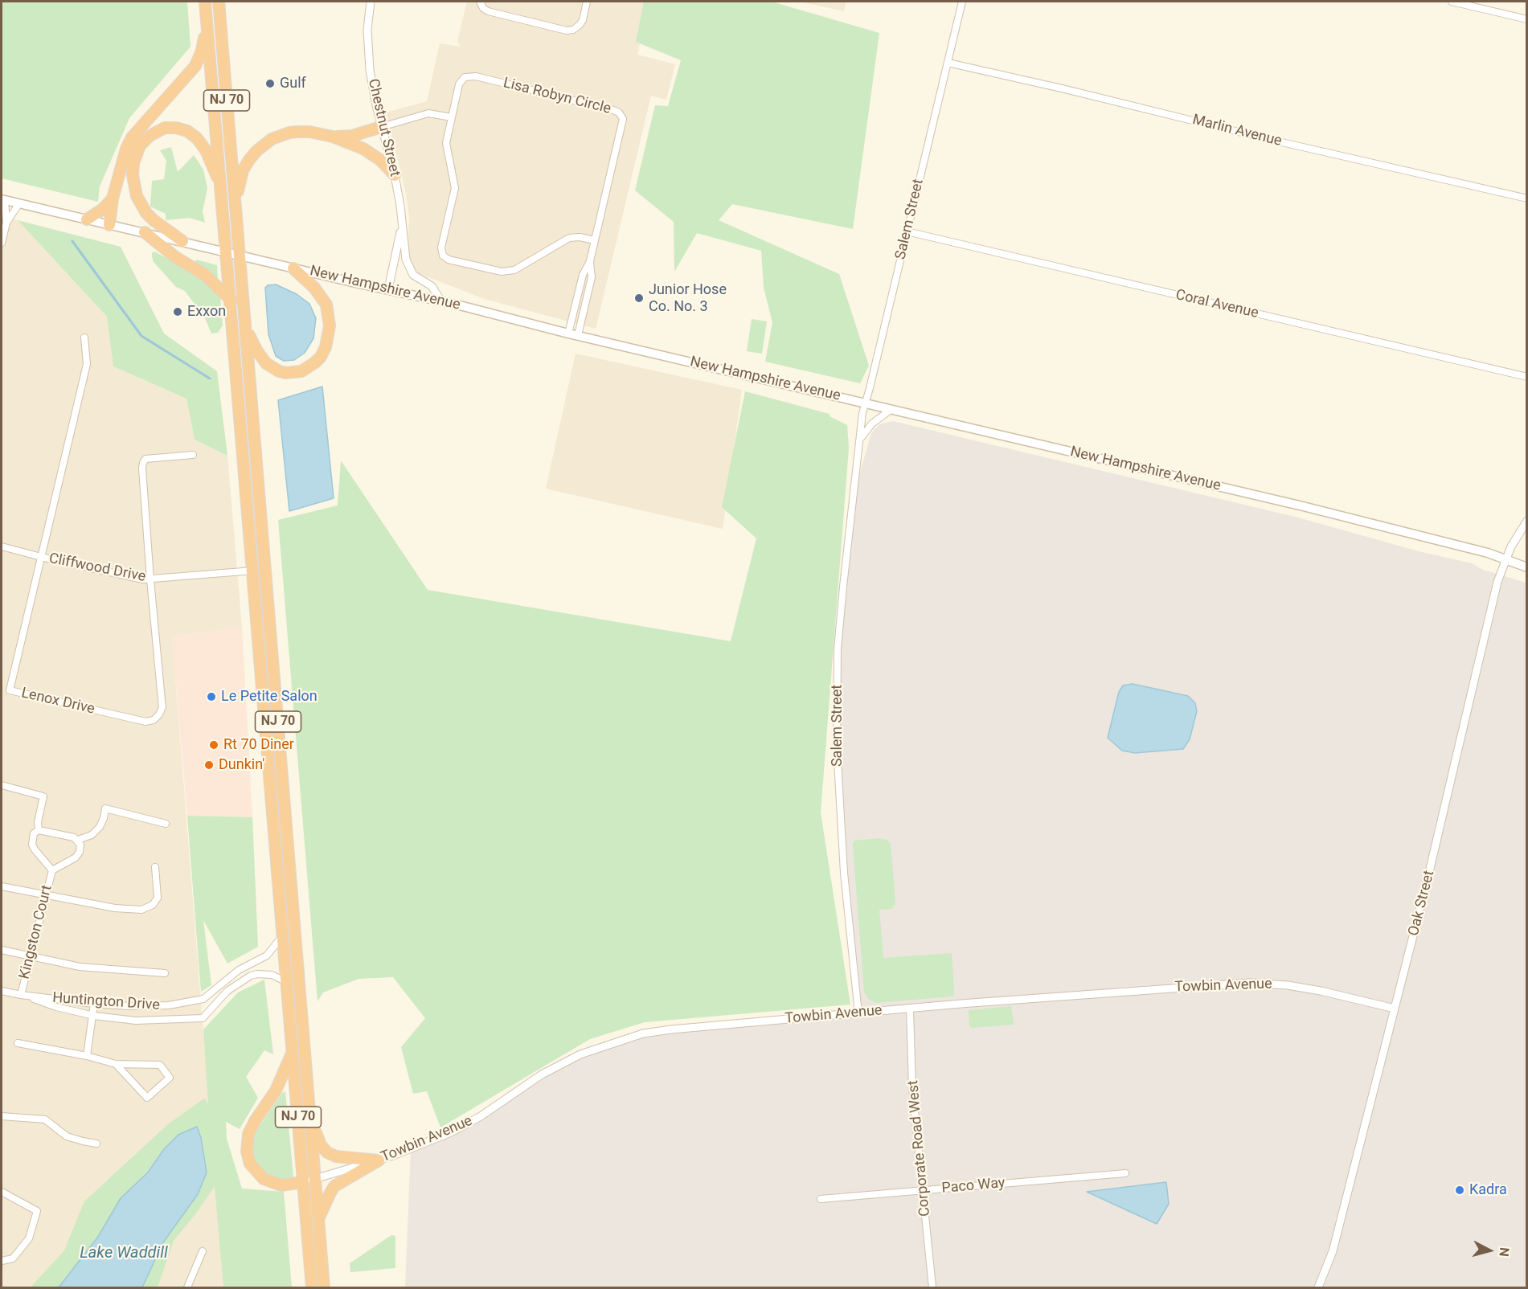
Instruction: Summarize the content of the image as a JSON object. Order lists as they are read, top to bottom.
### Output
{
  "streets": {
    "highway": ["NJ 70"],
    "main road": ["New Hampshire Avenue"],
    "street": [
      "Lisa Robyn Circle",
      "Chestnut Street",
      "Marlin Avenue",
      "Salem Street",
      "Coral Avenue",
      "Cliffwood Drive",
      "Lenox Drive",
      "Oak Street",
      "Kingston Court",
      "Towbin Avenue",
      "Huntington Drive",
      "Corporate Road West",
      "Paco Way"
    ]
  },
  "crossings": [
    ["Lisa Robyn Circle", "New Hampshire Avenue"],
    ["NJ 70", "Chestnut Street"],
    ["NJ 70", "New Hampshire Avenue"],
    ["NJ 70", "Cliffwood Drive"],
    ["NJ 70", "Towbin Avenue"],
    ["NJ 70", "Huntington Drive"],
    ["Chestnut Street", "New Hampshire Avenue"],
    ["Marlin Avenue", "Salem Street"],
    ["Salem Street", "New Hampshire Avenue"],
    ["Salem Street", "Coral Avenue"],
    ["Salem Street", "Towbin Avenue"],
    ["New Hampshire Avenue", "Oak Street"],
    ["Cliffwood Drive", "Lenox Drive"],
    ["Oak Street", "Towbin Avenue"],
    ["Kingston Court", "Huntington Drive"],
    ["Towbin Avenue", "Corporate Road West"],
    ["Corporate Road West", "Paco Way"]
  ],
  "water": ["Lake Waddill"],
  "places": [
    "Gulf",
    "Junior Hose Co. No. 3",
    "Exxon",
    "Le Petite Salon",
    "Rt 70 Diner",
    "Dunkin'",
    "Kadra"
  ],
  "north": "right"
}
